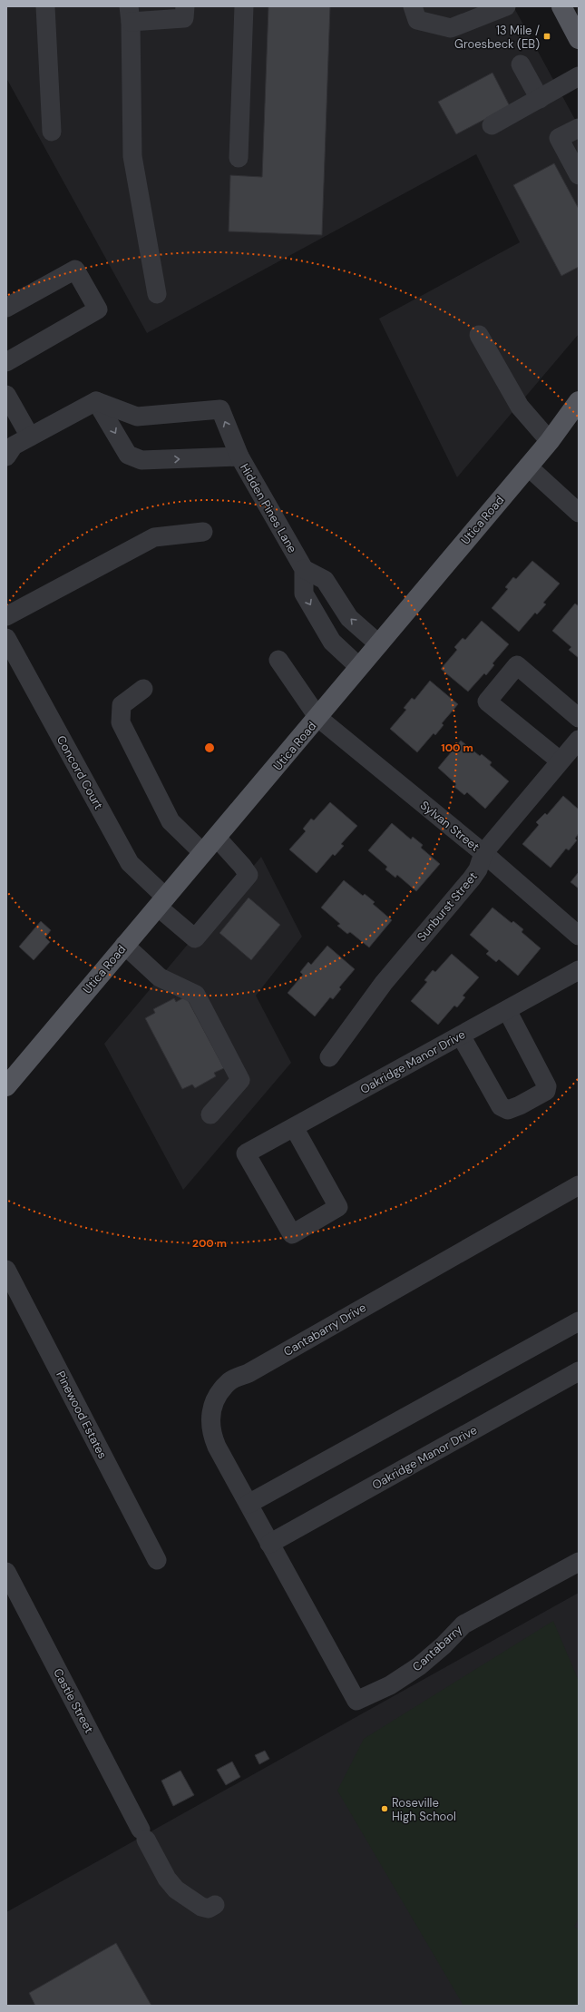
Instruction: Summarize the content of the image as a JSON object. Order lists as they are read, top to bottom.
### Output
{
  "streets": {
    "main road": ["Utica Road"],
    "street": [
      "Hidden Pines Lane",
      "Concord Court",
      "Sylvan Street",
      "Sunburst Street",
      "Oakridge Manor Drive",
      "Cantabarry Drive",
      "Pinewood Estates",
      "Cantabarry",
      "Castle Street"
    ]
  },
  "crossings": [
    ["Hidden Pines Lane", "Utica Road"],
    ["Utica Road", "Concord Court"],
    ["Utica Road", "Sylvan Street"],
    ["Sylvan Street", "Sunburst Street"],
    ["Oakridge Manor Drive", "Cantabarry Drive"],
    ["Oakridge Manor Drive", "Cantabarry"],
    ["Cantabarry Drive", "Cantabarry"]
  ],
  "places": {
    "transit": ["13 Mile / Groesbeck (EB)"],
    "other": ["Roseville High School"]
  },
  "rings": ["100 m", "200 m"]
}
